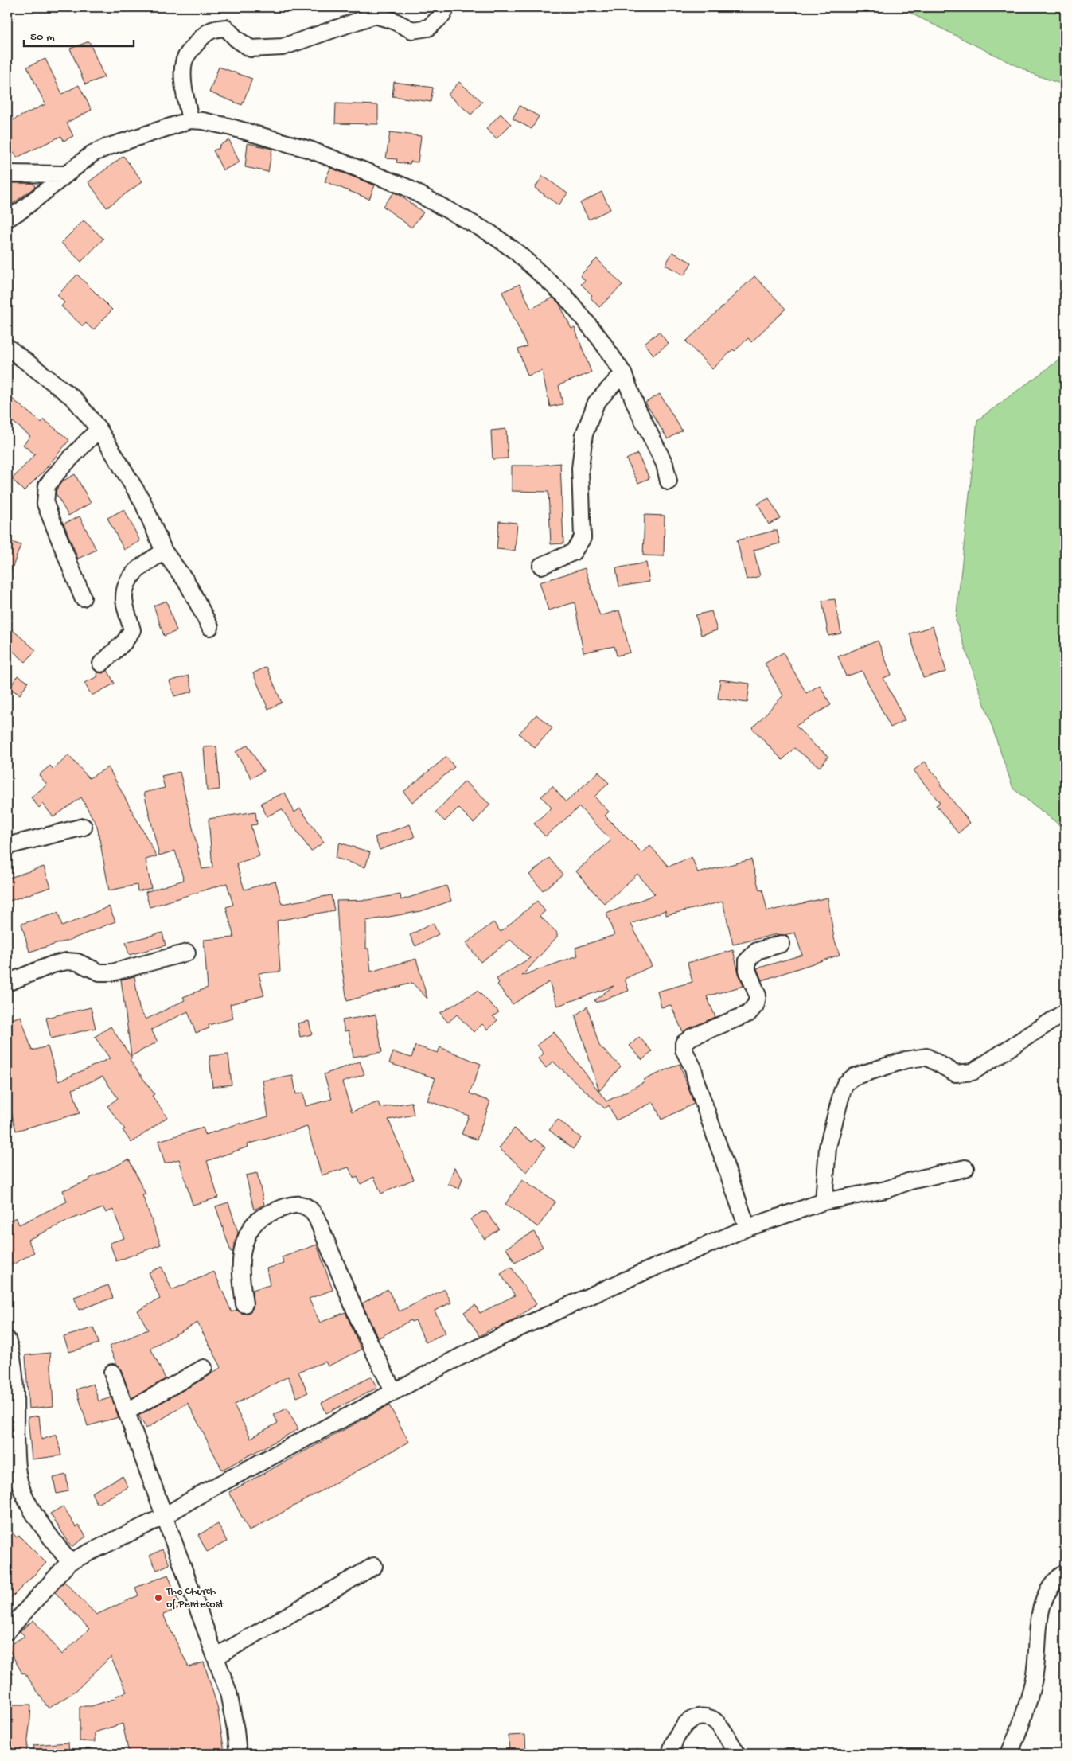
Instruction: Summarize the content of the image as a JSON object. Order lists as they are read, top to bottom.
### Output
{
  "places": ["The Church of Pentecost"],
  "scale_bar": "50 m"
}
